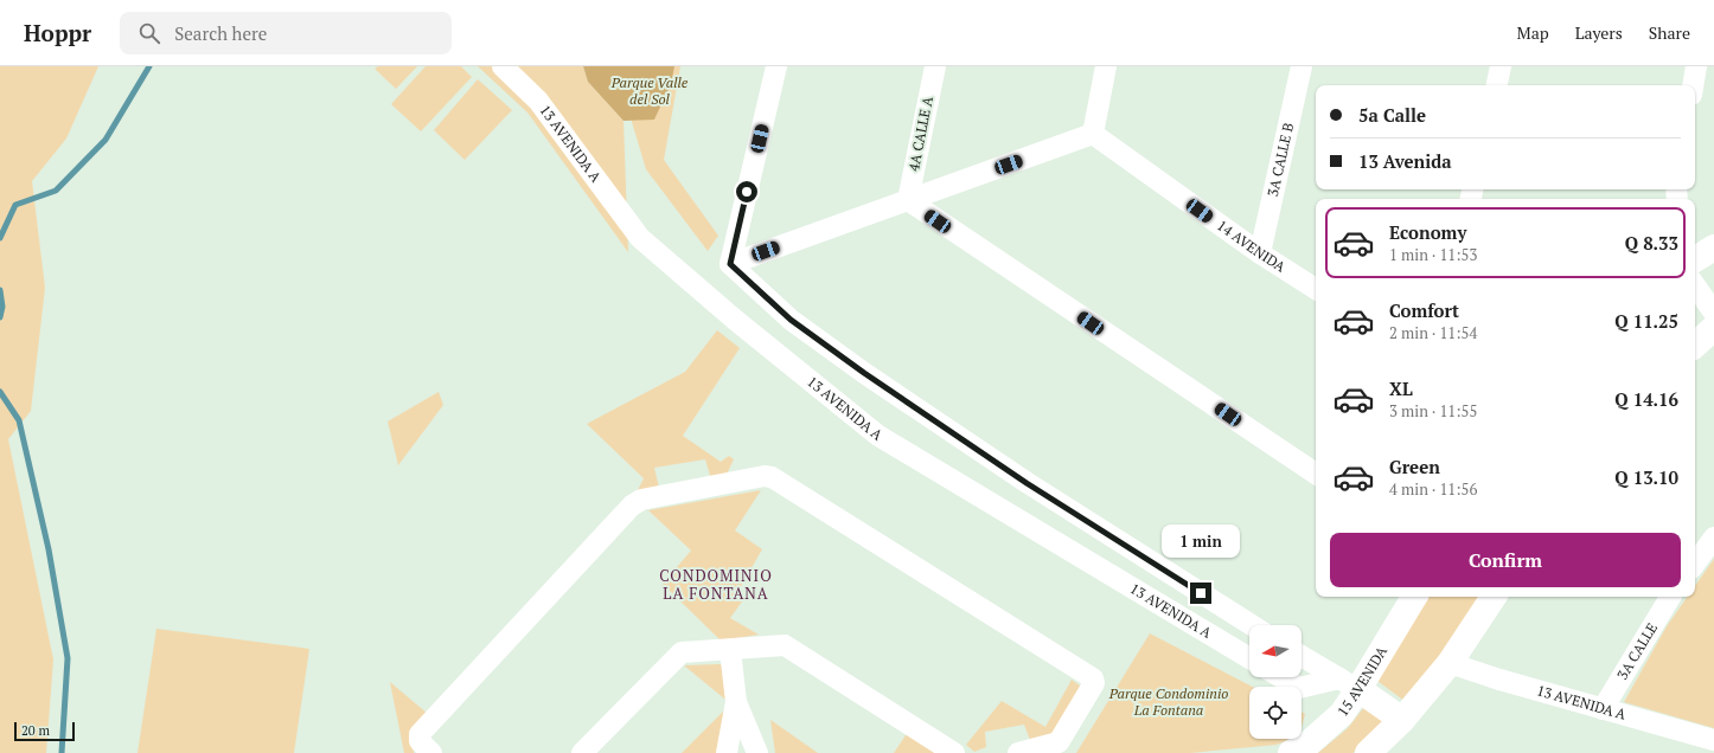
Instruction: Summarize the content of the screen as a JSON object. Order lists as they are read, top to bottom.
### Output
{
  "streets": {
    "main road": ["15 AVENIDA"],
    "street": [
      "4A CALLE A",
      "13 AVENIDA A",
      "3A CALLE B",
      "14 AVENIDA",
      "3A CALLE"
    ]
  },
  "crossings": [
    ["13 AVENIDA A", "3A CALLE"],
    ["3A CALLE B", "14 AVENIDA"]
  ],
  "districts": ["CONDOMINIO LA FONTANA"],
  "parks": ["Parque Valle del Sol", "Parque Condominio La Fontana"],
  "scale_bar": "20 m",
  "north": "left",
  "page": {
    "header": "Hoppr",
    "search": "Search here",
    "nav": ["Map", "Layers", "Share"],
    "banner": ["5a Calle", "13 Avenida"],
    "list": [
      {
        "name": "Economy",
        "note": "1 min · 11:53",
        "value": "Q 8.33"
      },
      {
        "name": "Comfort",
        "note": "2 min · 11:54",
        "value": "Q 11.25"
      },
      {
        "name": "XL",
        "note": "3 min · 11:55",
        "value": "Q 14.16"
      },
      {
        "name": "Green",
        "note": "4 min · 11:56",
        "value": "Q 13.10"
      }
    ],
    "buttons": "Confirm",
    "bubble": "1 min",
    "scale": "20 m"
  }
}
